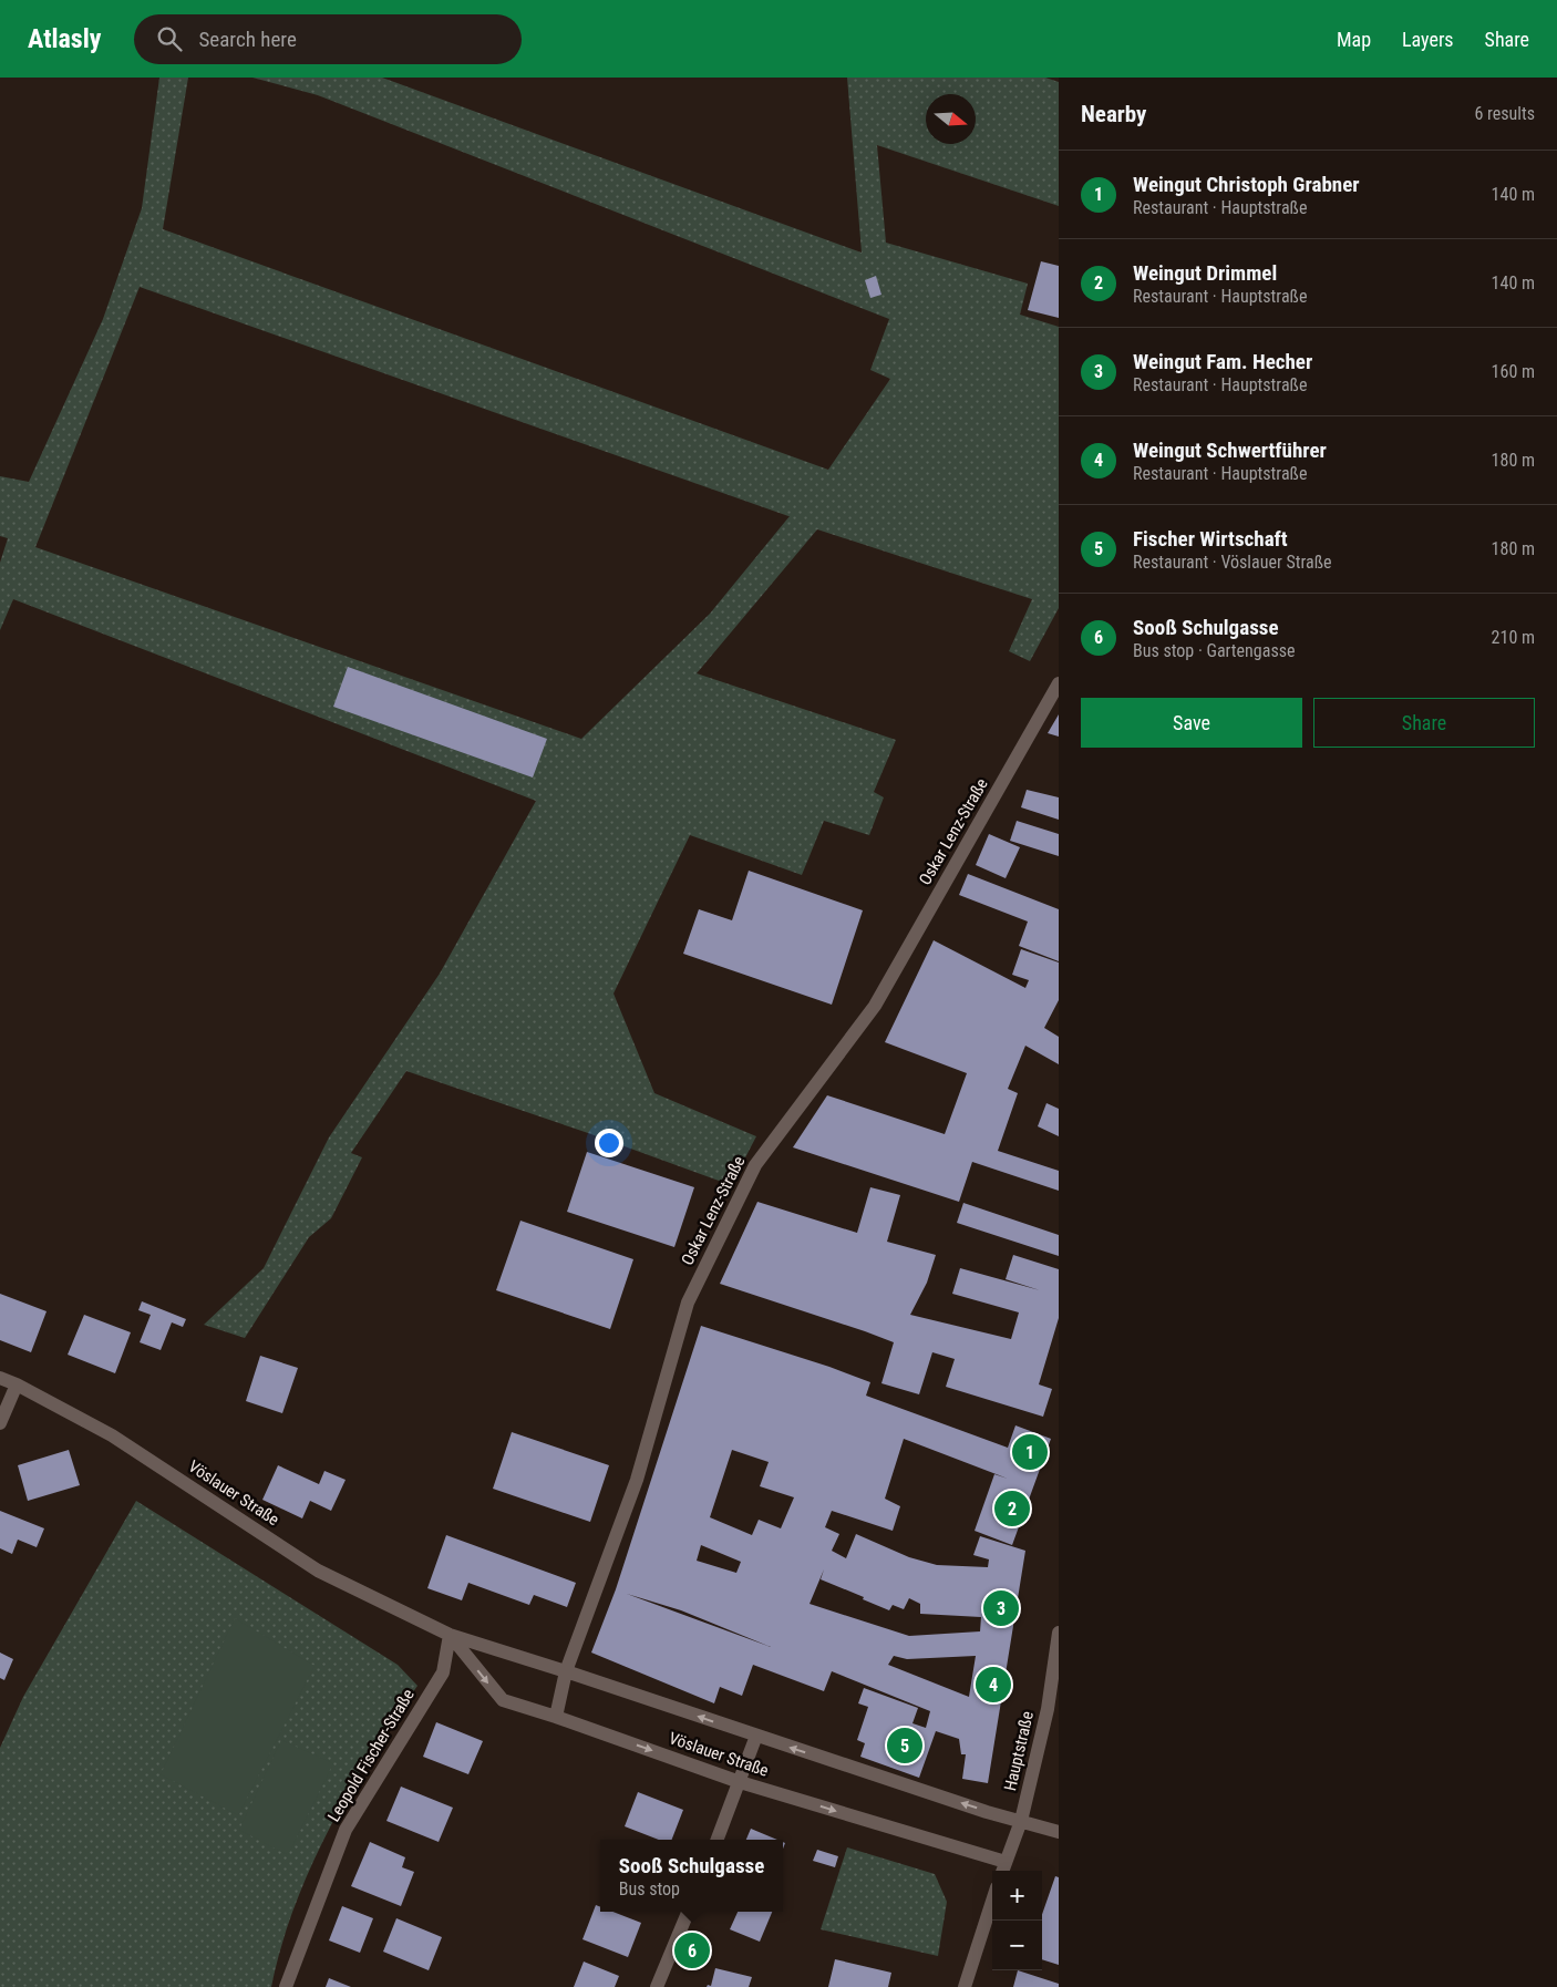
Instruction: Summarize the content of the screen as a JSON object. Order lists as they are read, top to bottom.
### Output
{
  "streets": {
    "street": [
      "Oskar Lenz-Straße",
      "Vöslauer Straße",
      "Hauptstraße",
      "Leopold Fischer-Straße"
    ]
  },
  "crossings": [
    ["Oskar Lenz-Straße", "Vöslauer Straße"],
    ["Vöslauer Straße", "Hauptstraße"],
    ["Vöslauer Straße", "Leopold Fischer-Straße"]
  ],
  "north": "right",
  "page": {
    "header": "Atlasly",
    "search": "Search here",
    "nav": ["Map", "Layers", "Share"],
    "heading": ["Nearby", "6 results"],
    "list": [
      {
        "mark": "1",
        "name": "Weingut Christoph Grabner",
        "note": "Restaurant · Hauptstraße",
        "value": "140 m"
      },
      {
        "mark": "2",
        "name": "Weingut Drimmel",
        "note": "Restaurant · Hauptstraße",
        "value": "140 m"
      },
      {
        "mark": "3",
        "name": "Weingut Fam. Hecher",
        "note": "Restaurant · Hauptstraße",
        "value": "160 m"
      },
      {
        "mark": "4",
        "name": "Weingut Schwertführer",
        "note": "Restaurant · Hauptstraße",
        "value": "180 m"
      },
      {
        "mark": "5",
        "name": "Fischer Wirtschaft",
        "note": "Restaurant · Vöslauer Straße",
        "value": "180 m"
      },
      {
        "mark": "6",
        "name": "Sooß Schulgasse",
        "note": "Bus stop · Gartengasse",
        "value": "210 m"
      }
    ],
    "buttons": ["Save", "Share"],
    "pins": [
      "1",
      "2",
      "3",
      "4",
      "5",
      "6"
    ],
    "popup": ["Sooß Schulgasse", "Bus stop"],
    "map_buttons": ["+", "−"]
  }
}
